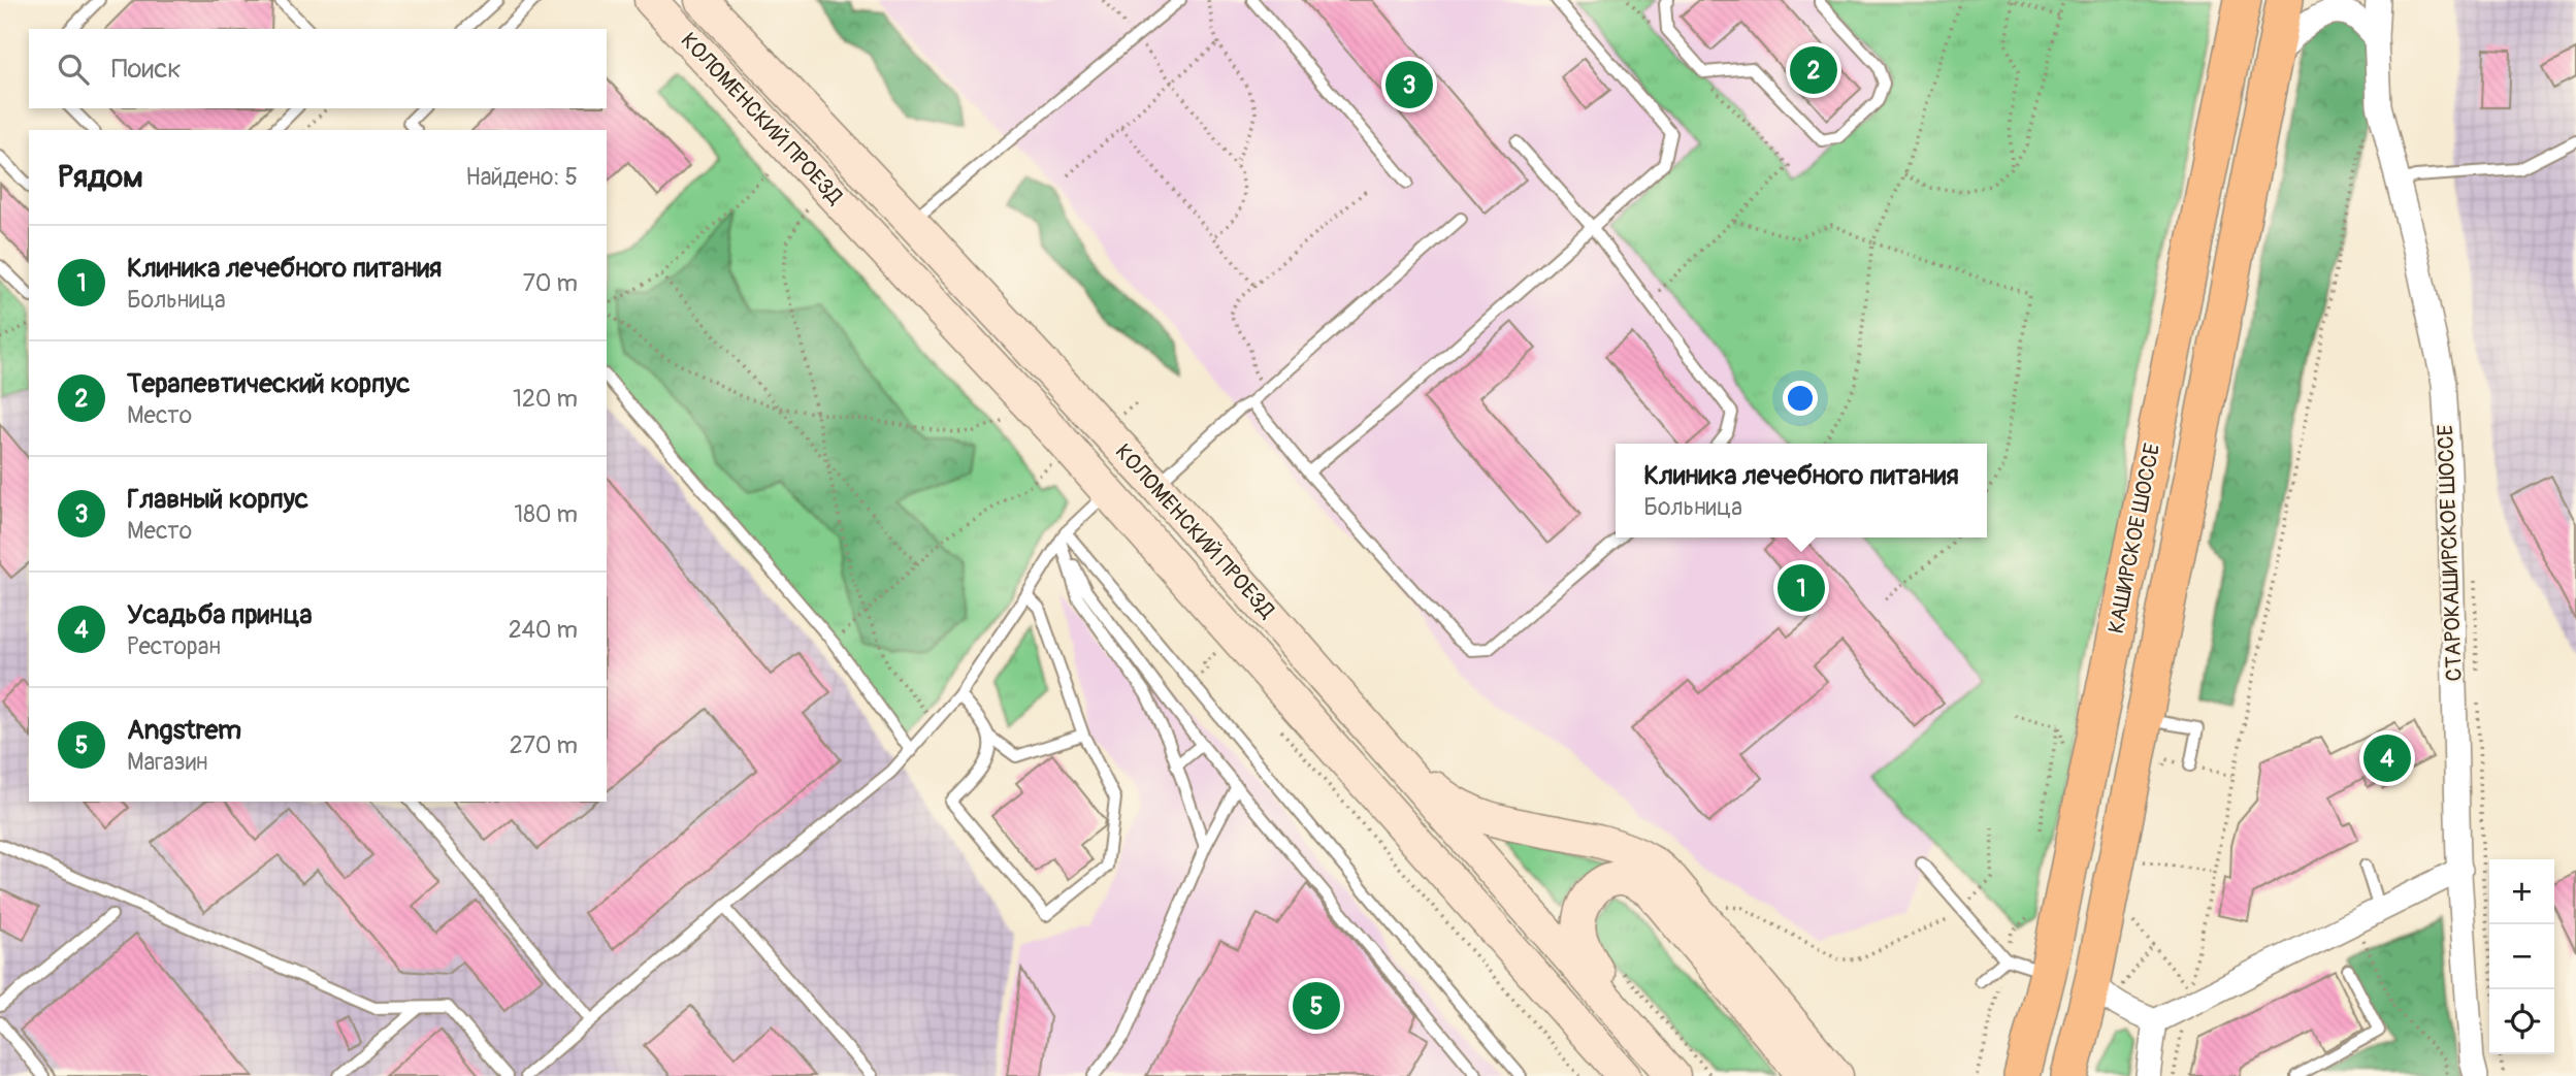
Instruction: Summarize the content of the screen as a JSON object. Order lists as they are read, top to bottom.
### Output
{
  "streets": {
    "main road": ["КОЛОМЕНСКИЙ ПРОЕЗД", "КАШИРСКОЕ ШОССЕ"],
    "street": ["СТАРОКАШИРСКОЕ ШОССЕ"]
  },
  "page": {
    "search": "Поиск",
    "pins": [
      "2",
      "3",
      "1",
      "4",
      "5"
    ],
    "heading": ["Рядом", "Найдено: 5"],
    "list": [
      {
        "mark": "1",
        "name": "Клиника лечебного питания",
        "note": "Больница",
        "value": "70 m"
      },
      {
        "mark": "2",
        "name": "Терапевтический корпус",
        "note": "Место",
        "value": "120 m"
      },
      {
        "mark": "3",
        "name": "Главный корпус",
        "note": "Место",
        "value": "180 m"
      },
      {
        "mark": "4",
        "name": "Усадьба принца",
        "note": "Ресторан",
        "value": "240 m"
      },
      {
        "mark": "5",
        "name": "Angstrem",
        "note": "Магазин",
        "value": "270 m"
      }
    ],
    "popup": ["Клиника лечебного питания", "Больница"],
    "map_buttons": ["+", "−"]
  }
}
